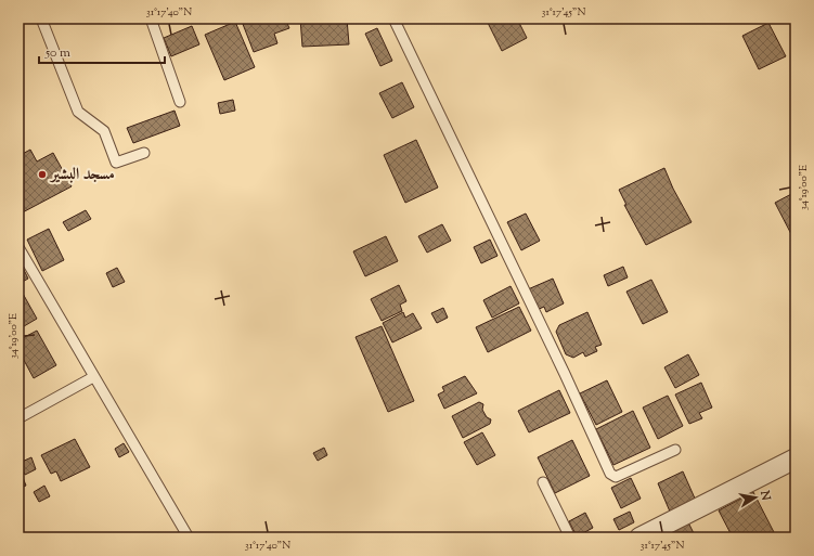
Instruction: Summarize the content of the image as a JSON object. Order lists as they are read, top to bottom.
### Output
{
  "places": ["مسجد البشير"],
  "scale_bar": "50 m",
  "north": "right",
  "coordinates": ["31°17'40\"N", "31°17'45\"N", "34°19'00\"E"]
}
